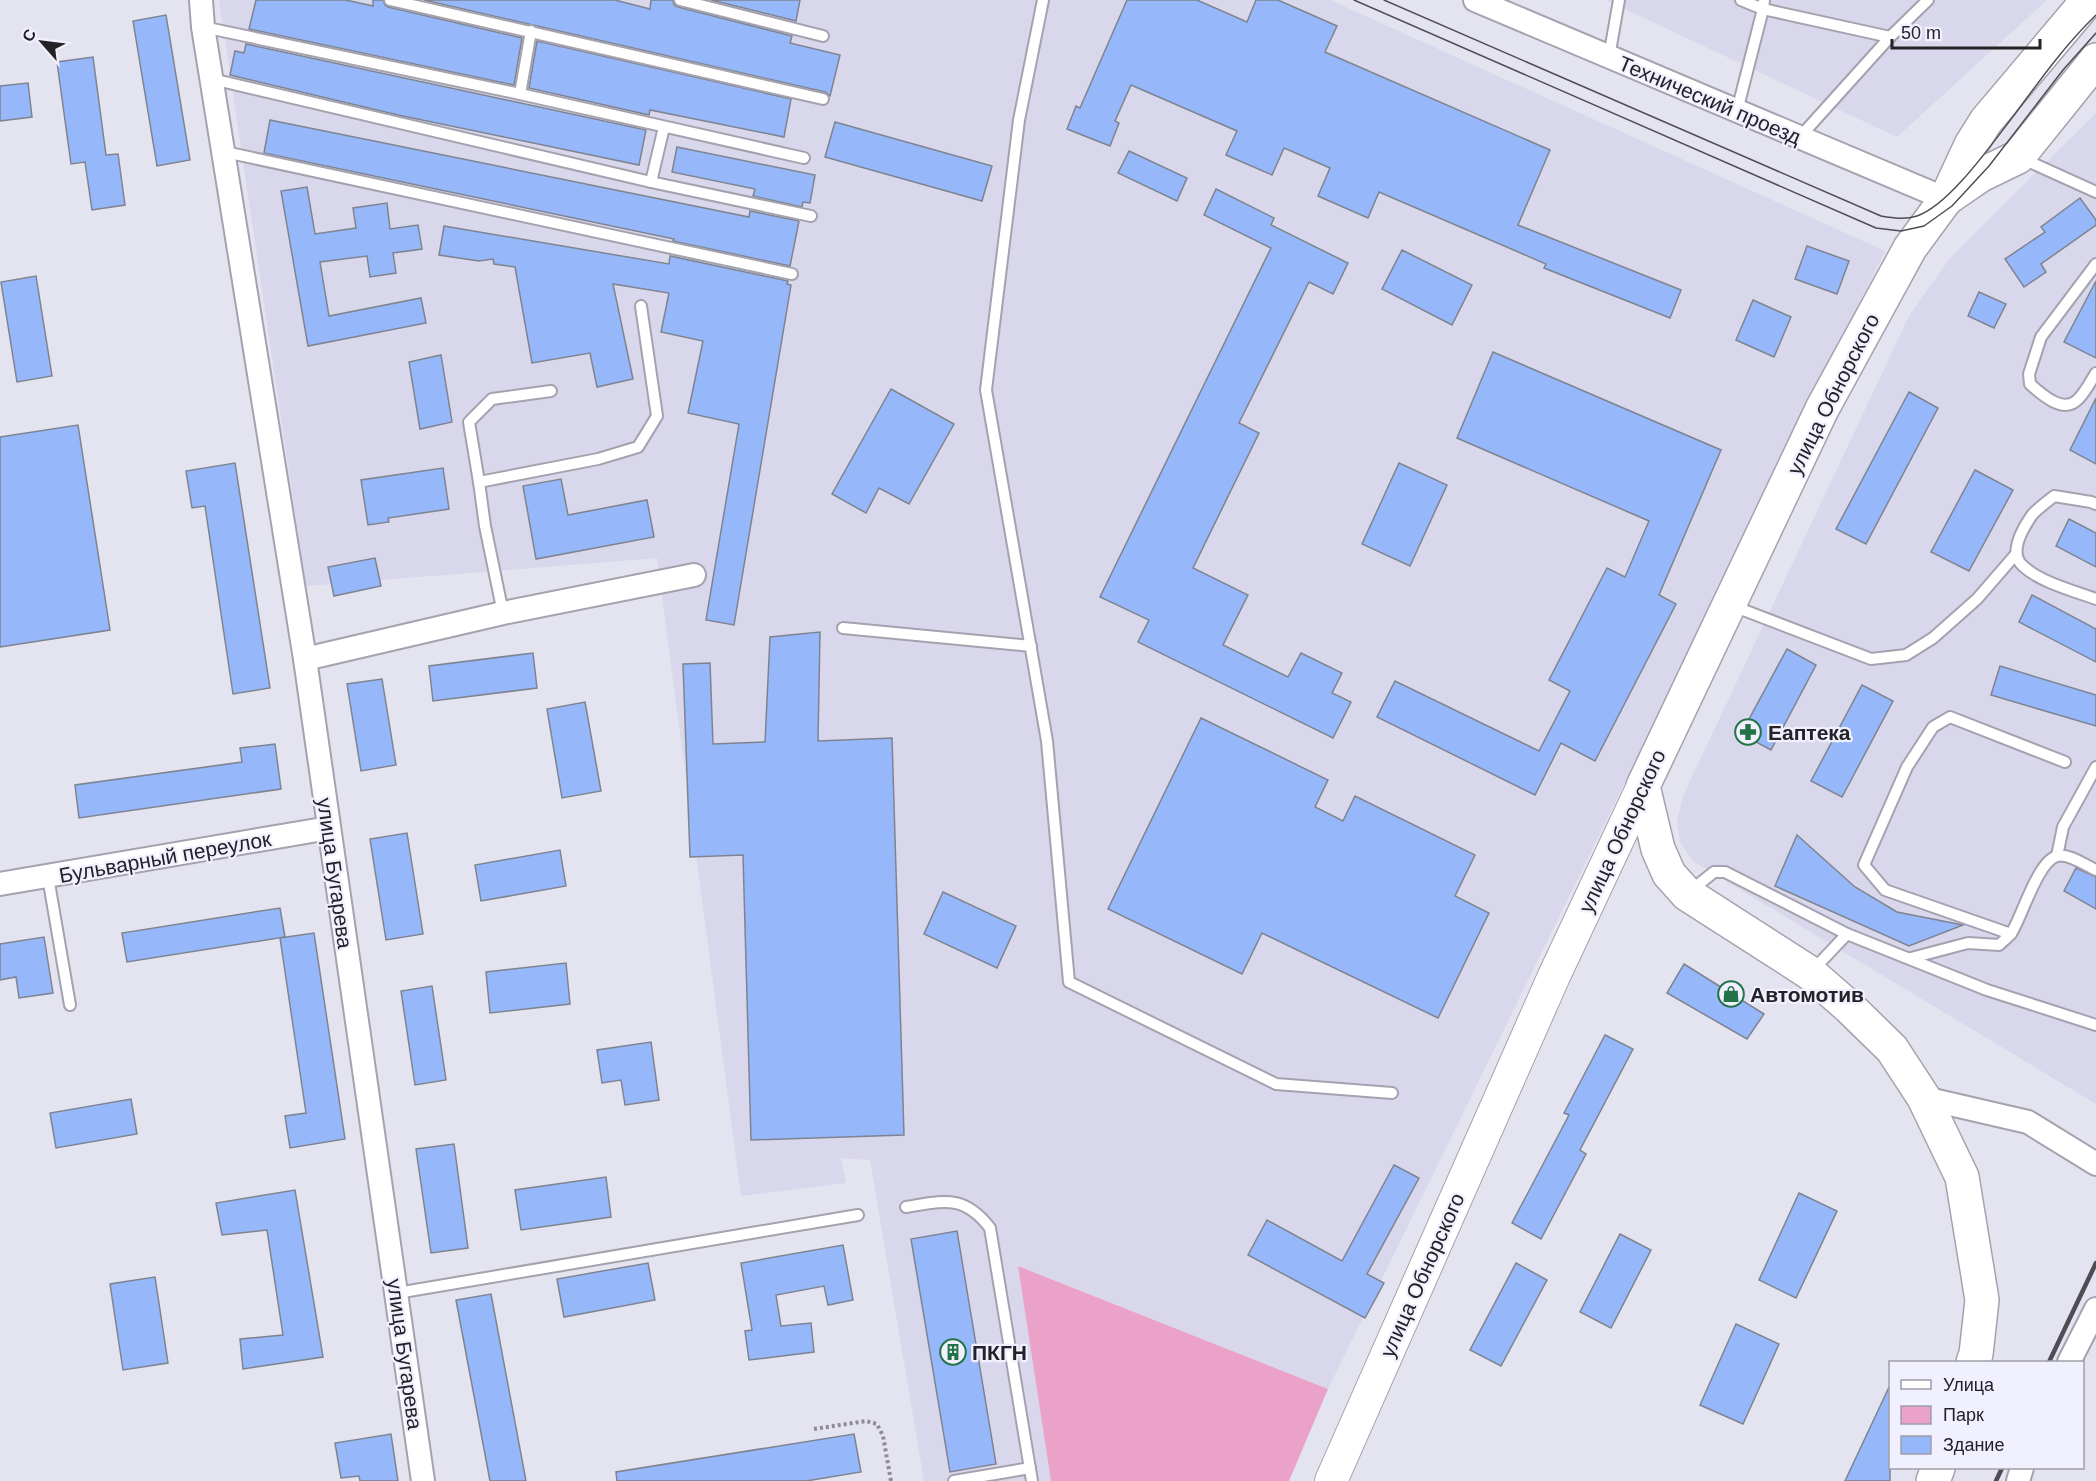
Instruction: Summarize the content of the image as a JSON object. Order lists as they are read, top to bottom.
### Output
{
  "streets": {
    "main road": ["улица Обнорского"],
    "street": ["Технический проезд", "Бульварный переулок", "улица Бугарева"]
  },
  "crossings": [
    ["Технический проезд", "улица Обнорского"],
    ["Бульварный переулок", "улица Бугарева"]
  ],
  "places": {
    "pharmacy": ["Еаптека"],
    "shop": ["Автомотив"],
    "building": ["ПКГН"]
  },
  "legend": ["Улица", "Парк", "Здание"],
  "scale_bar": "50 m",
  "north": "top left"
}
